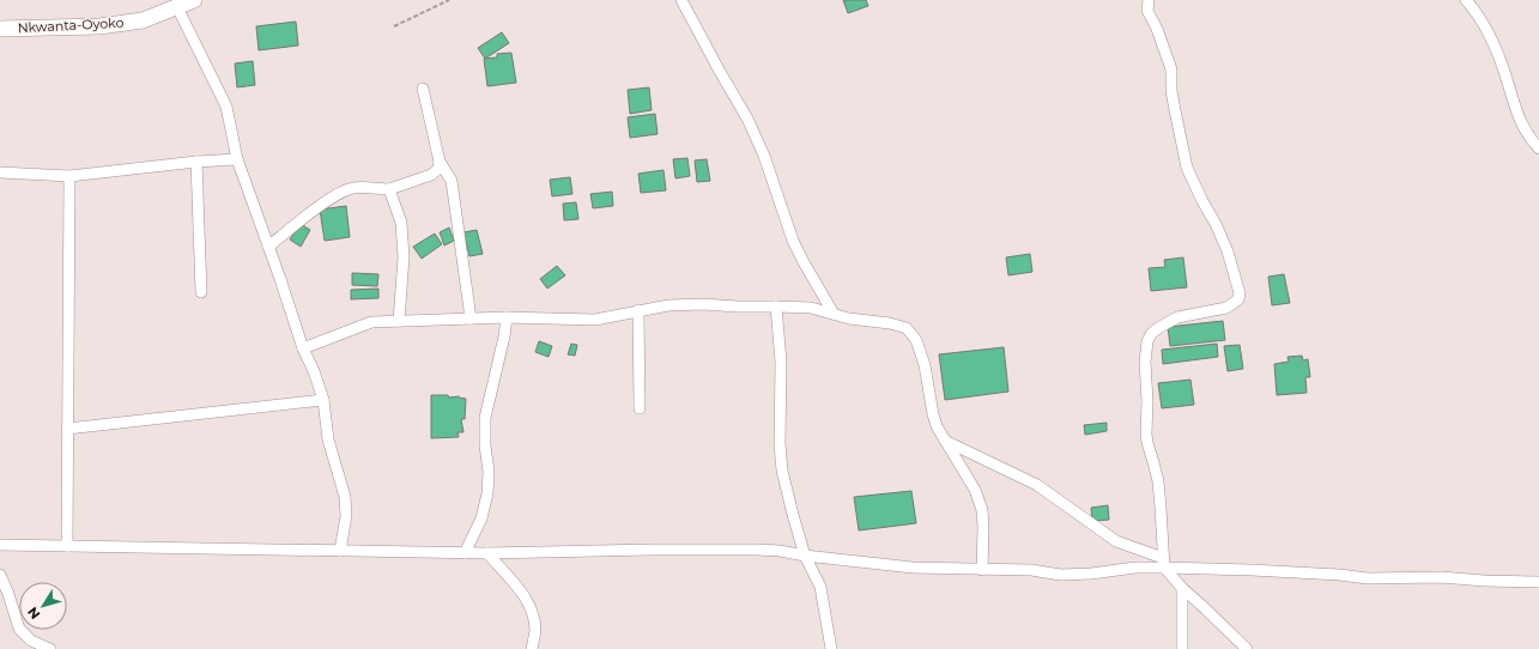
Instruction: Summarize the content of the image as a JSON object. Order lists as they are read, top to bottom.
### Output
{
  "streets": {
    "street": ["Nkwanta-Oyoko"]
  },
  "north": "bottom left"
}
